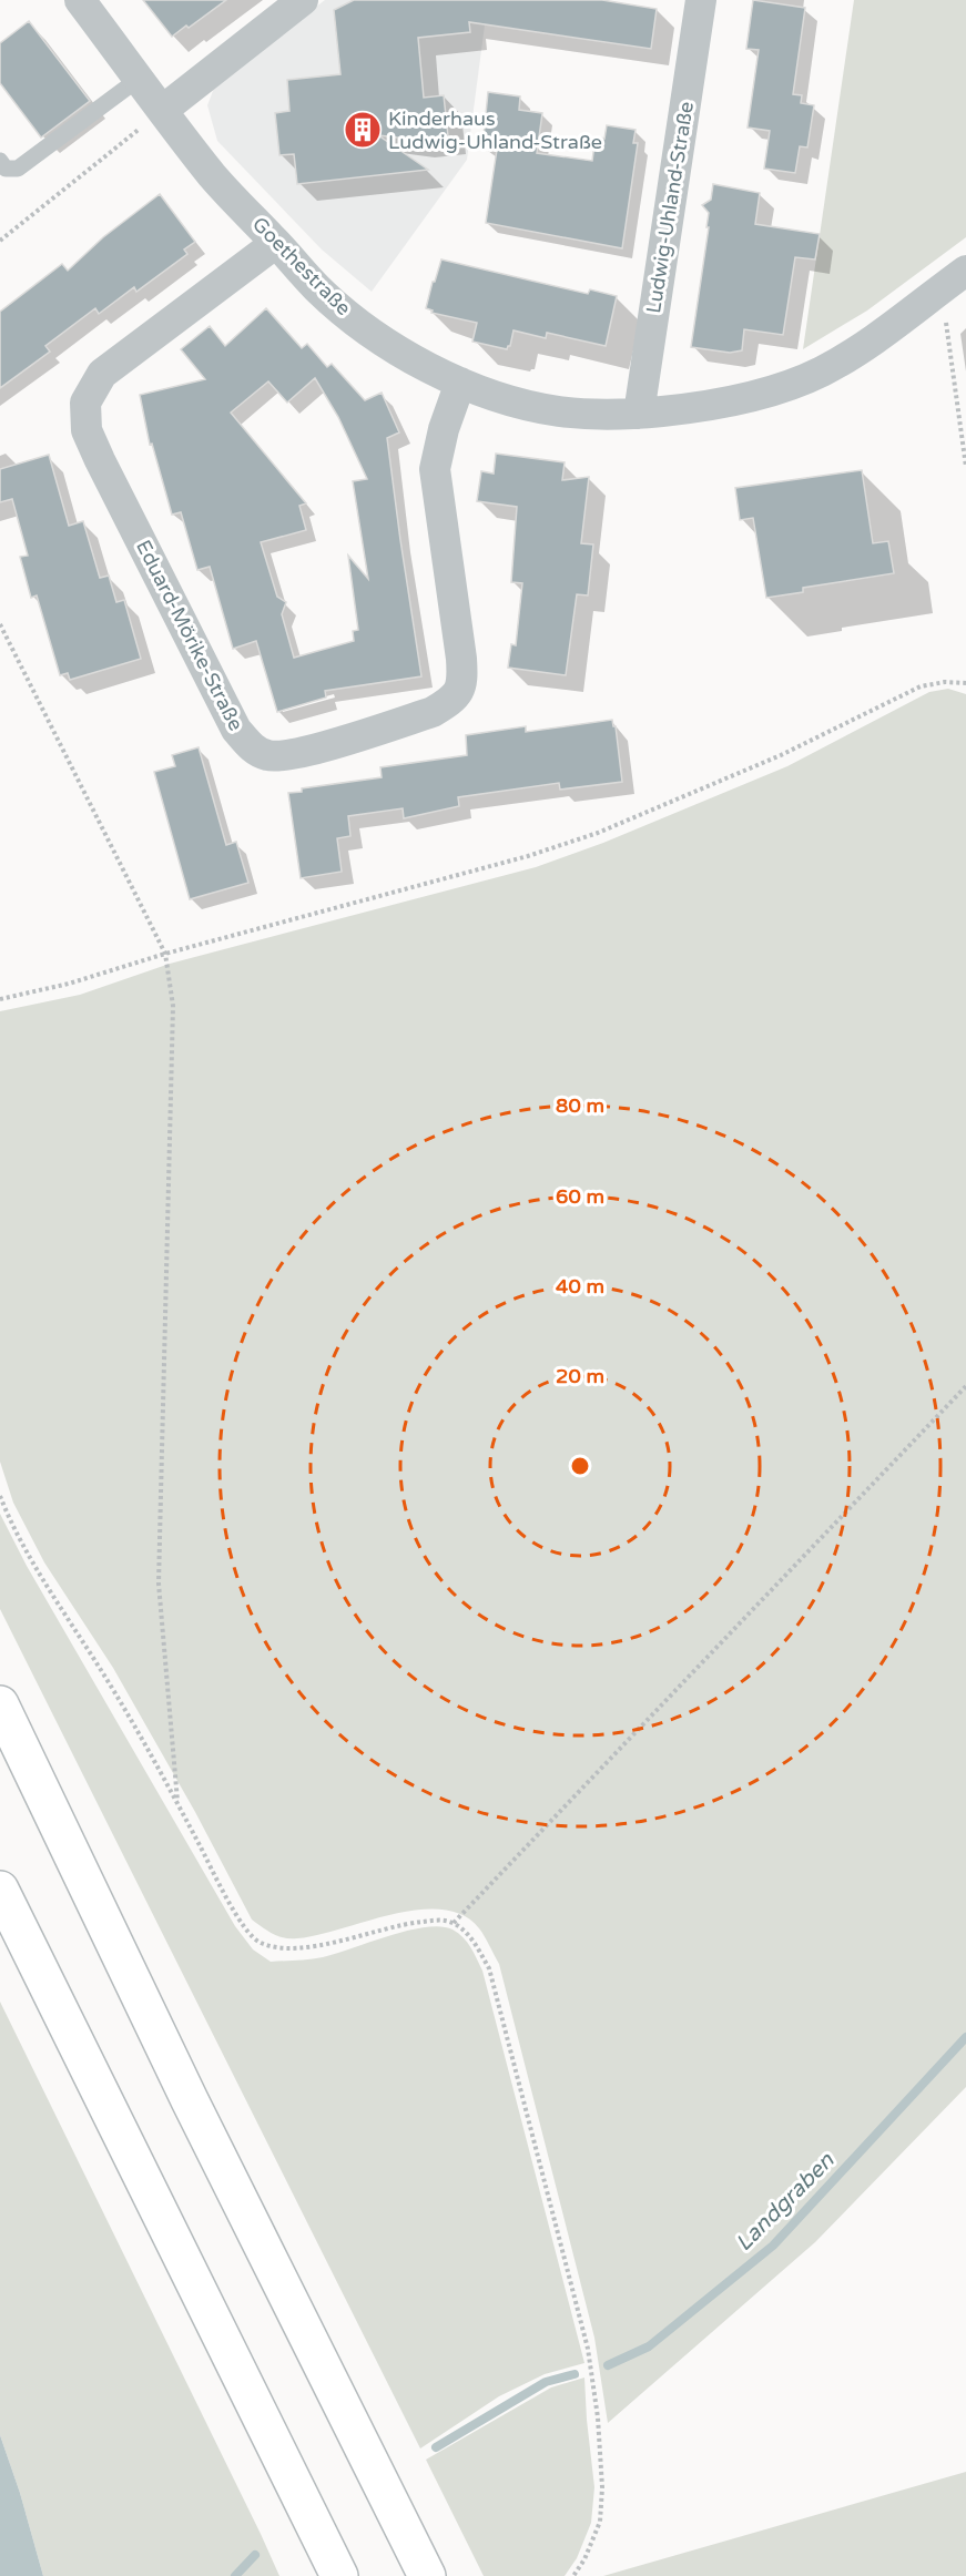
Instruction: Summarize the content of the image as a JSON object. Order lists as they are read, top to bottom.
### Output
{
  "streets": {
    "street": ["Ludwig-Uhland-Straße", "Goethestraße", "Eduard-Mörike-Straße"]
  },
  "crossings": [
    ["Ludwig-Uhland-Straße", "Goethestraße"],
    ["Goethestraße", "Eduard-Mörike-Straße"]
  ],
  "water": ["Landgraben"],
  "places": {
    "building": ["Kinderhaus Ludwig-Uhland-Straße"]
  },
  "rings": [
    "80 m",
    "60 m",
    "40 m",
    "20 m"
  ]
}
